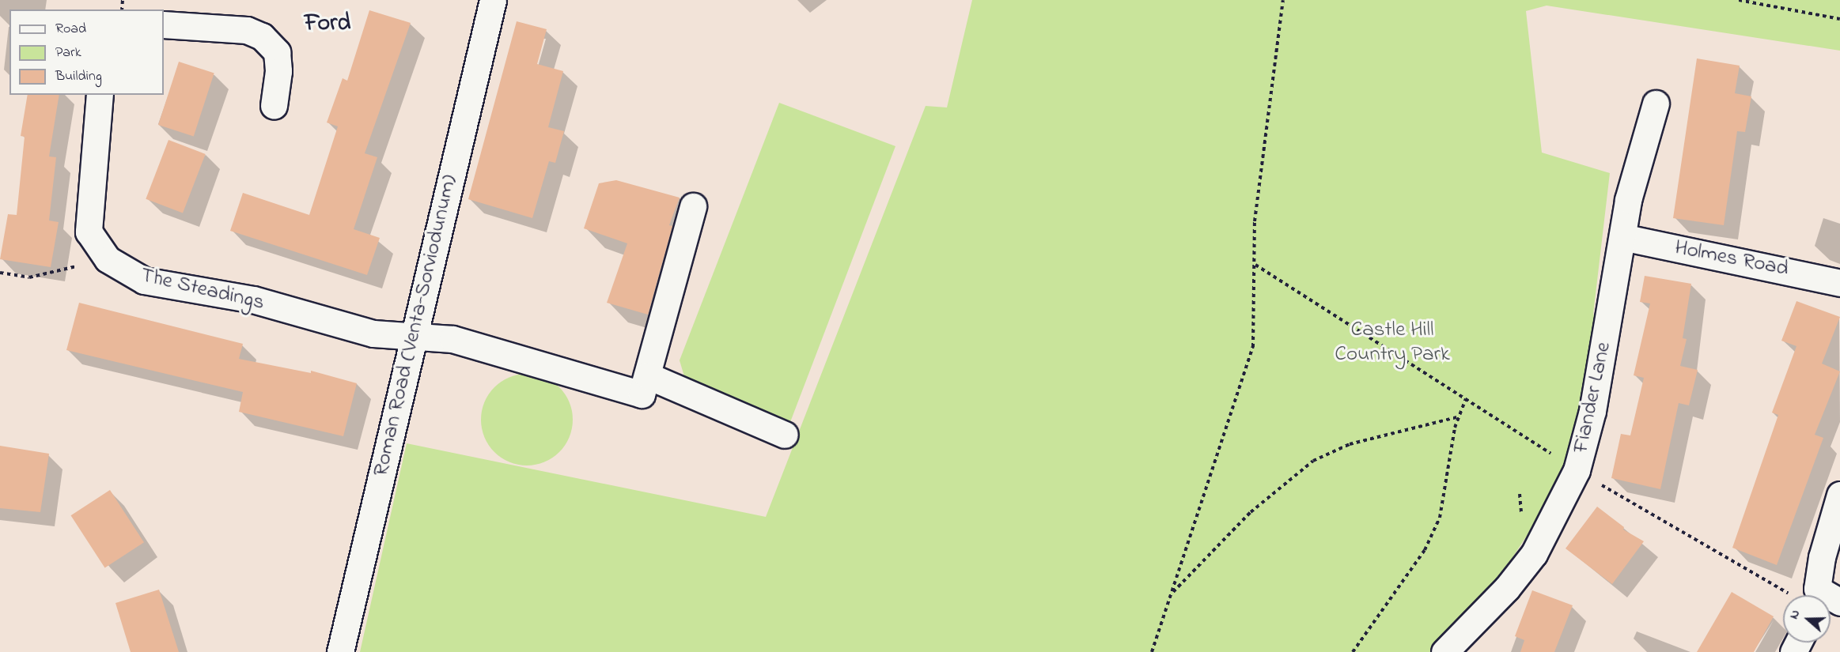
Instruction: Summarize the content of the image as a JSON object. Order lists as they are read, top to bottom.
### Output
{
  "streets": {
    "street": [
      "Holmes Road",
      "The Steadings",
      "Roman Road (Venta-Sorviodunum)",
      "Fiander Lane"
    ]
  },
  "crossings": [
    ["Holmes Road", "Fiander Lane"],
    ["The Steadings", "Roman Road (Venta-Sorviodunum)"]
  ],
  "districts": ["Ford"],
  "parks": ["Castle Hill Country Park"],
  "legend": ["Road", "Park", "Building"],
  "north": "left"
}
